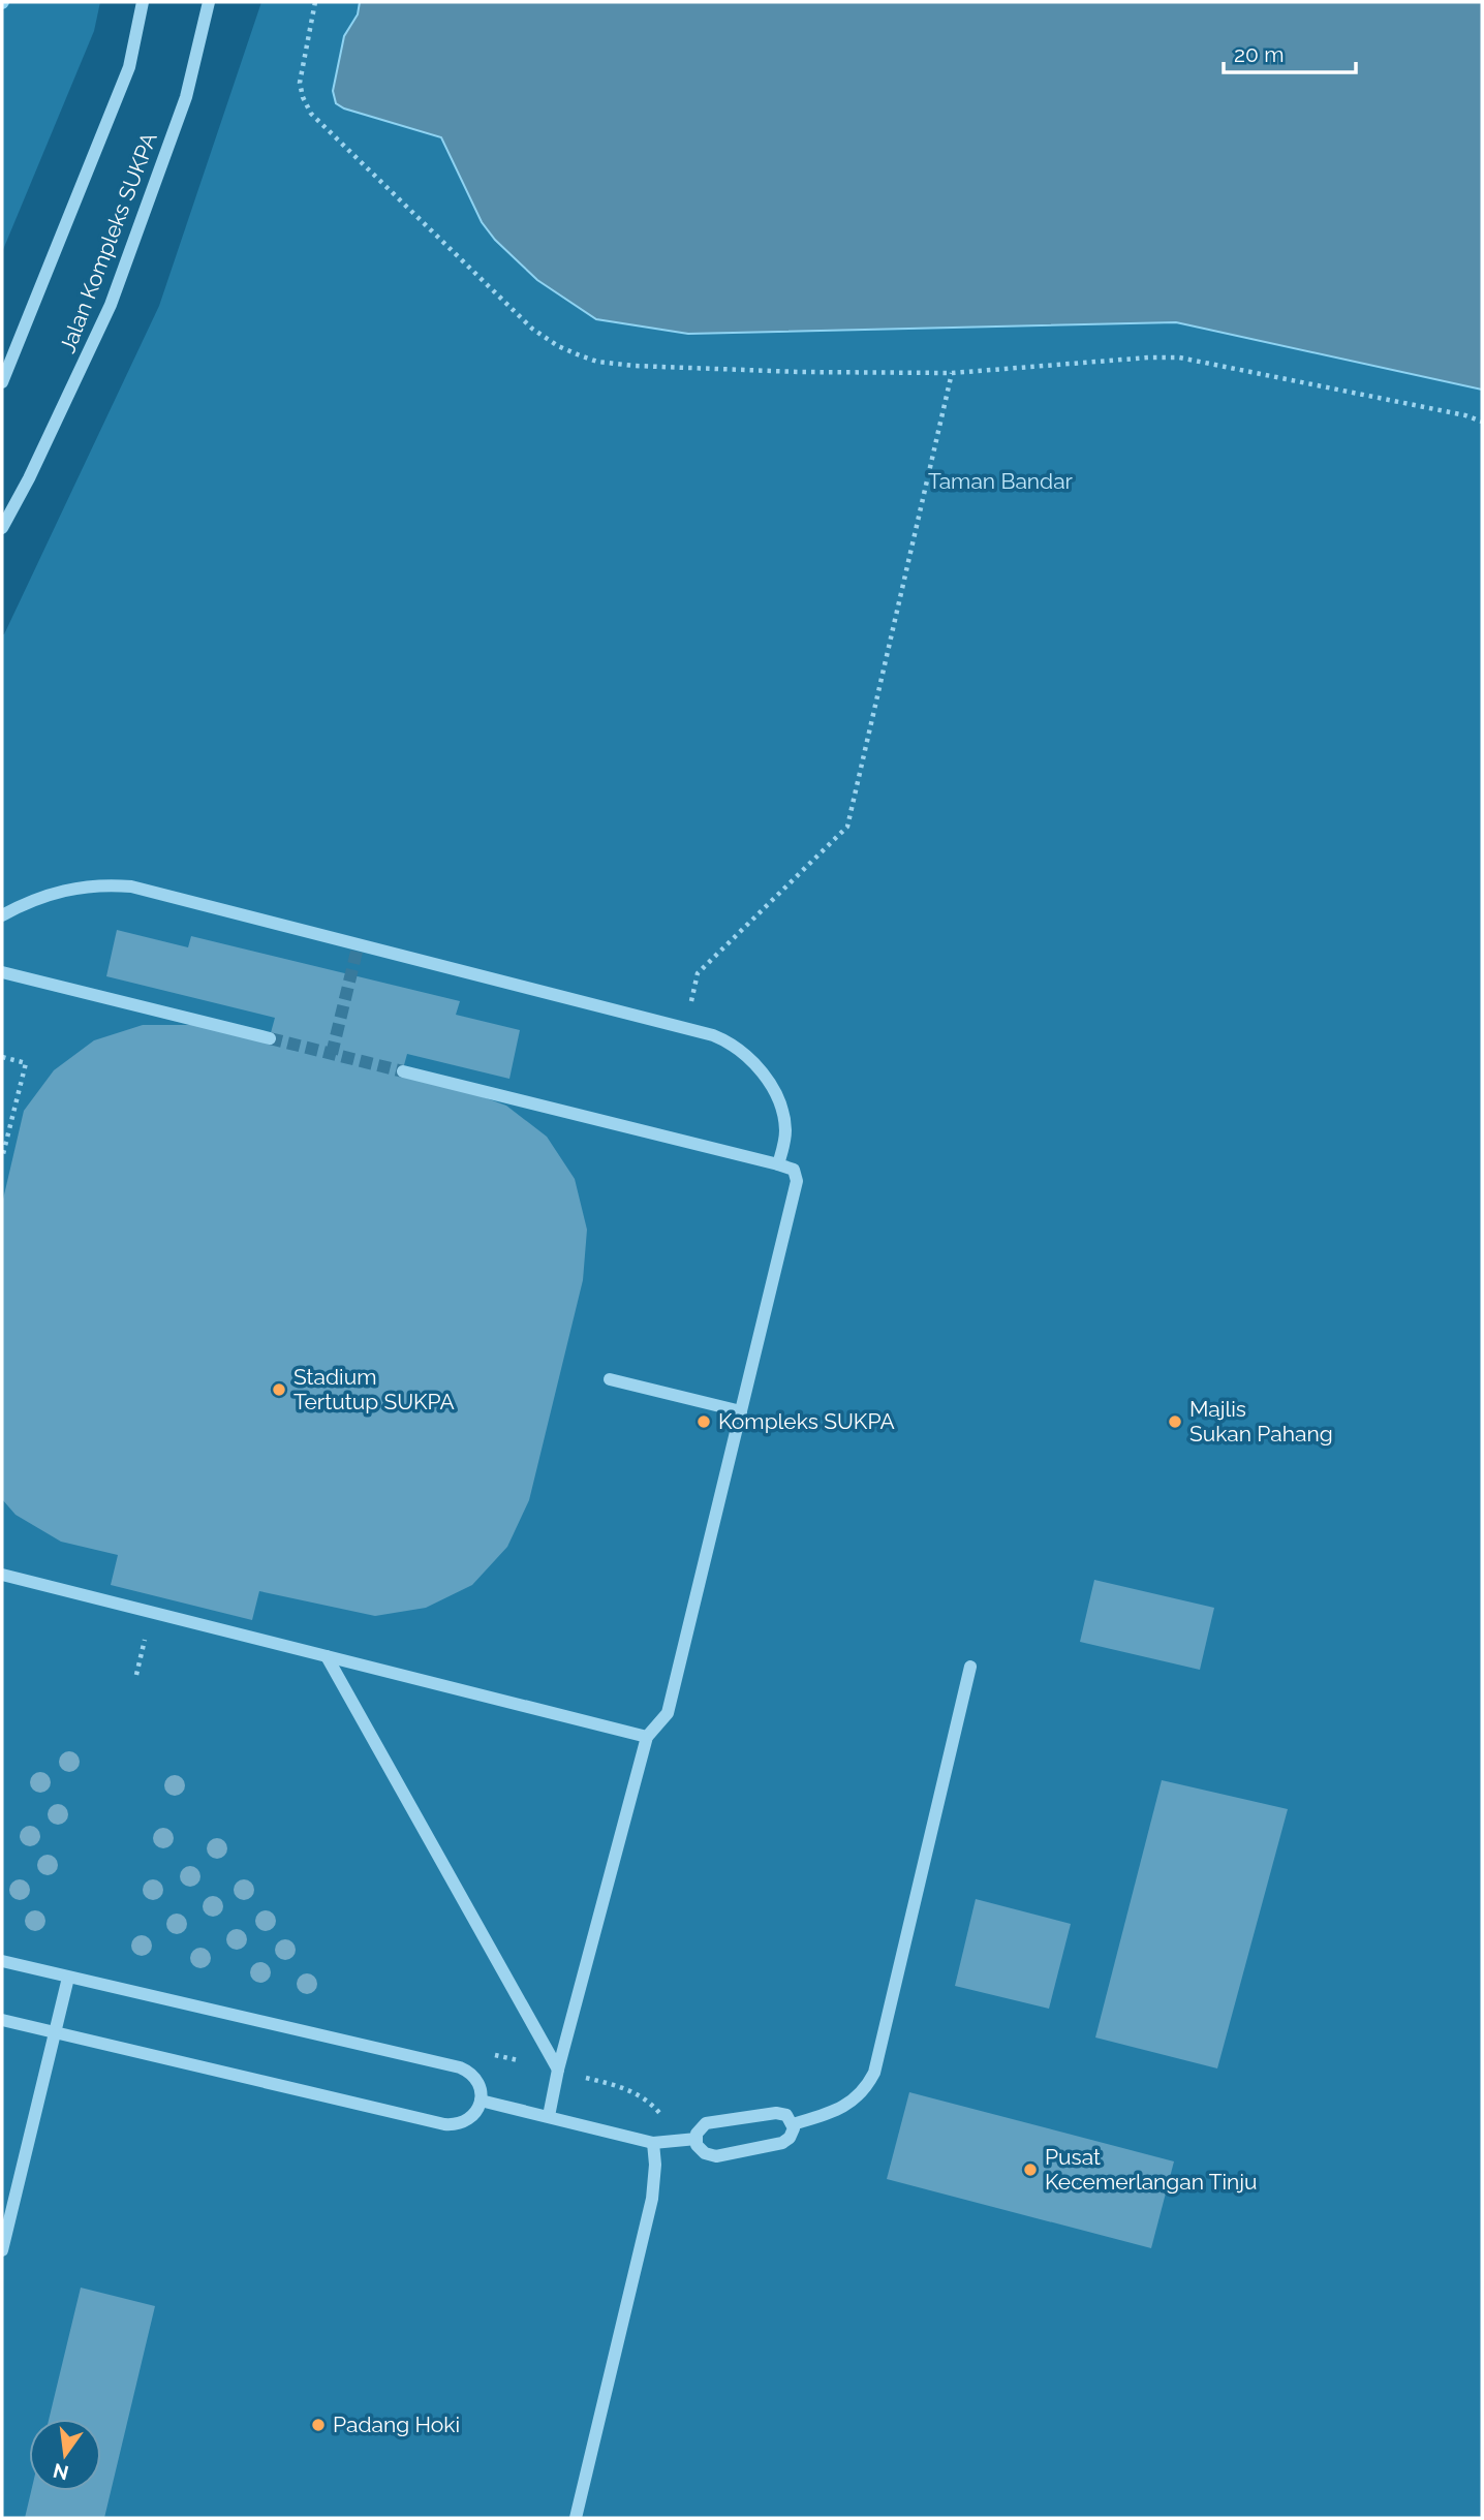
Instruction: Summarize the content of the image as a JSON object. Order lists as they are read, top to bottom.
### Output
{
  "streets": {
    "street": ["Jalan Kompleks SUKPA"]
  },
  "parks": ["Taman Bandar"],
  "places": [
    "Stadium Tertutup SUKPA",
    "Kompleks SUKPA",
    "Majlis Sukan Pahang",
    "Pusat Kecemerlangan Tinju",
    "Padang Hoki"
  ],
  "scale_bar": "20 m",
  "north": "bottom"
}
